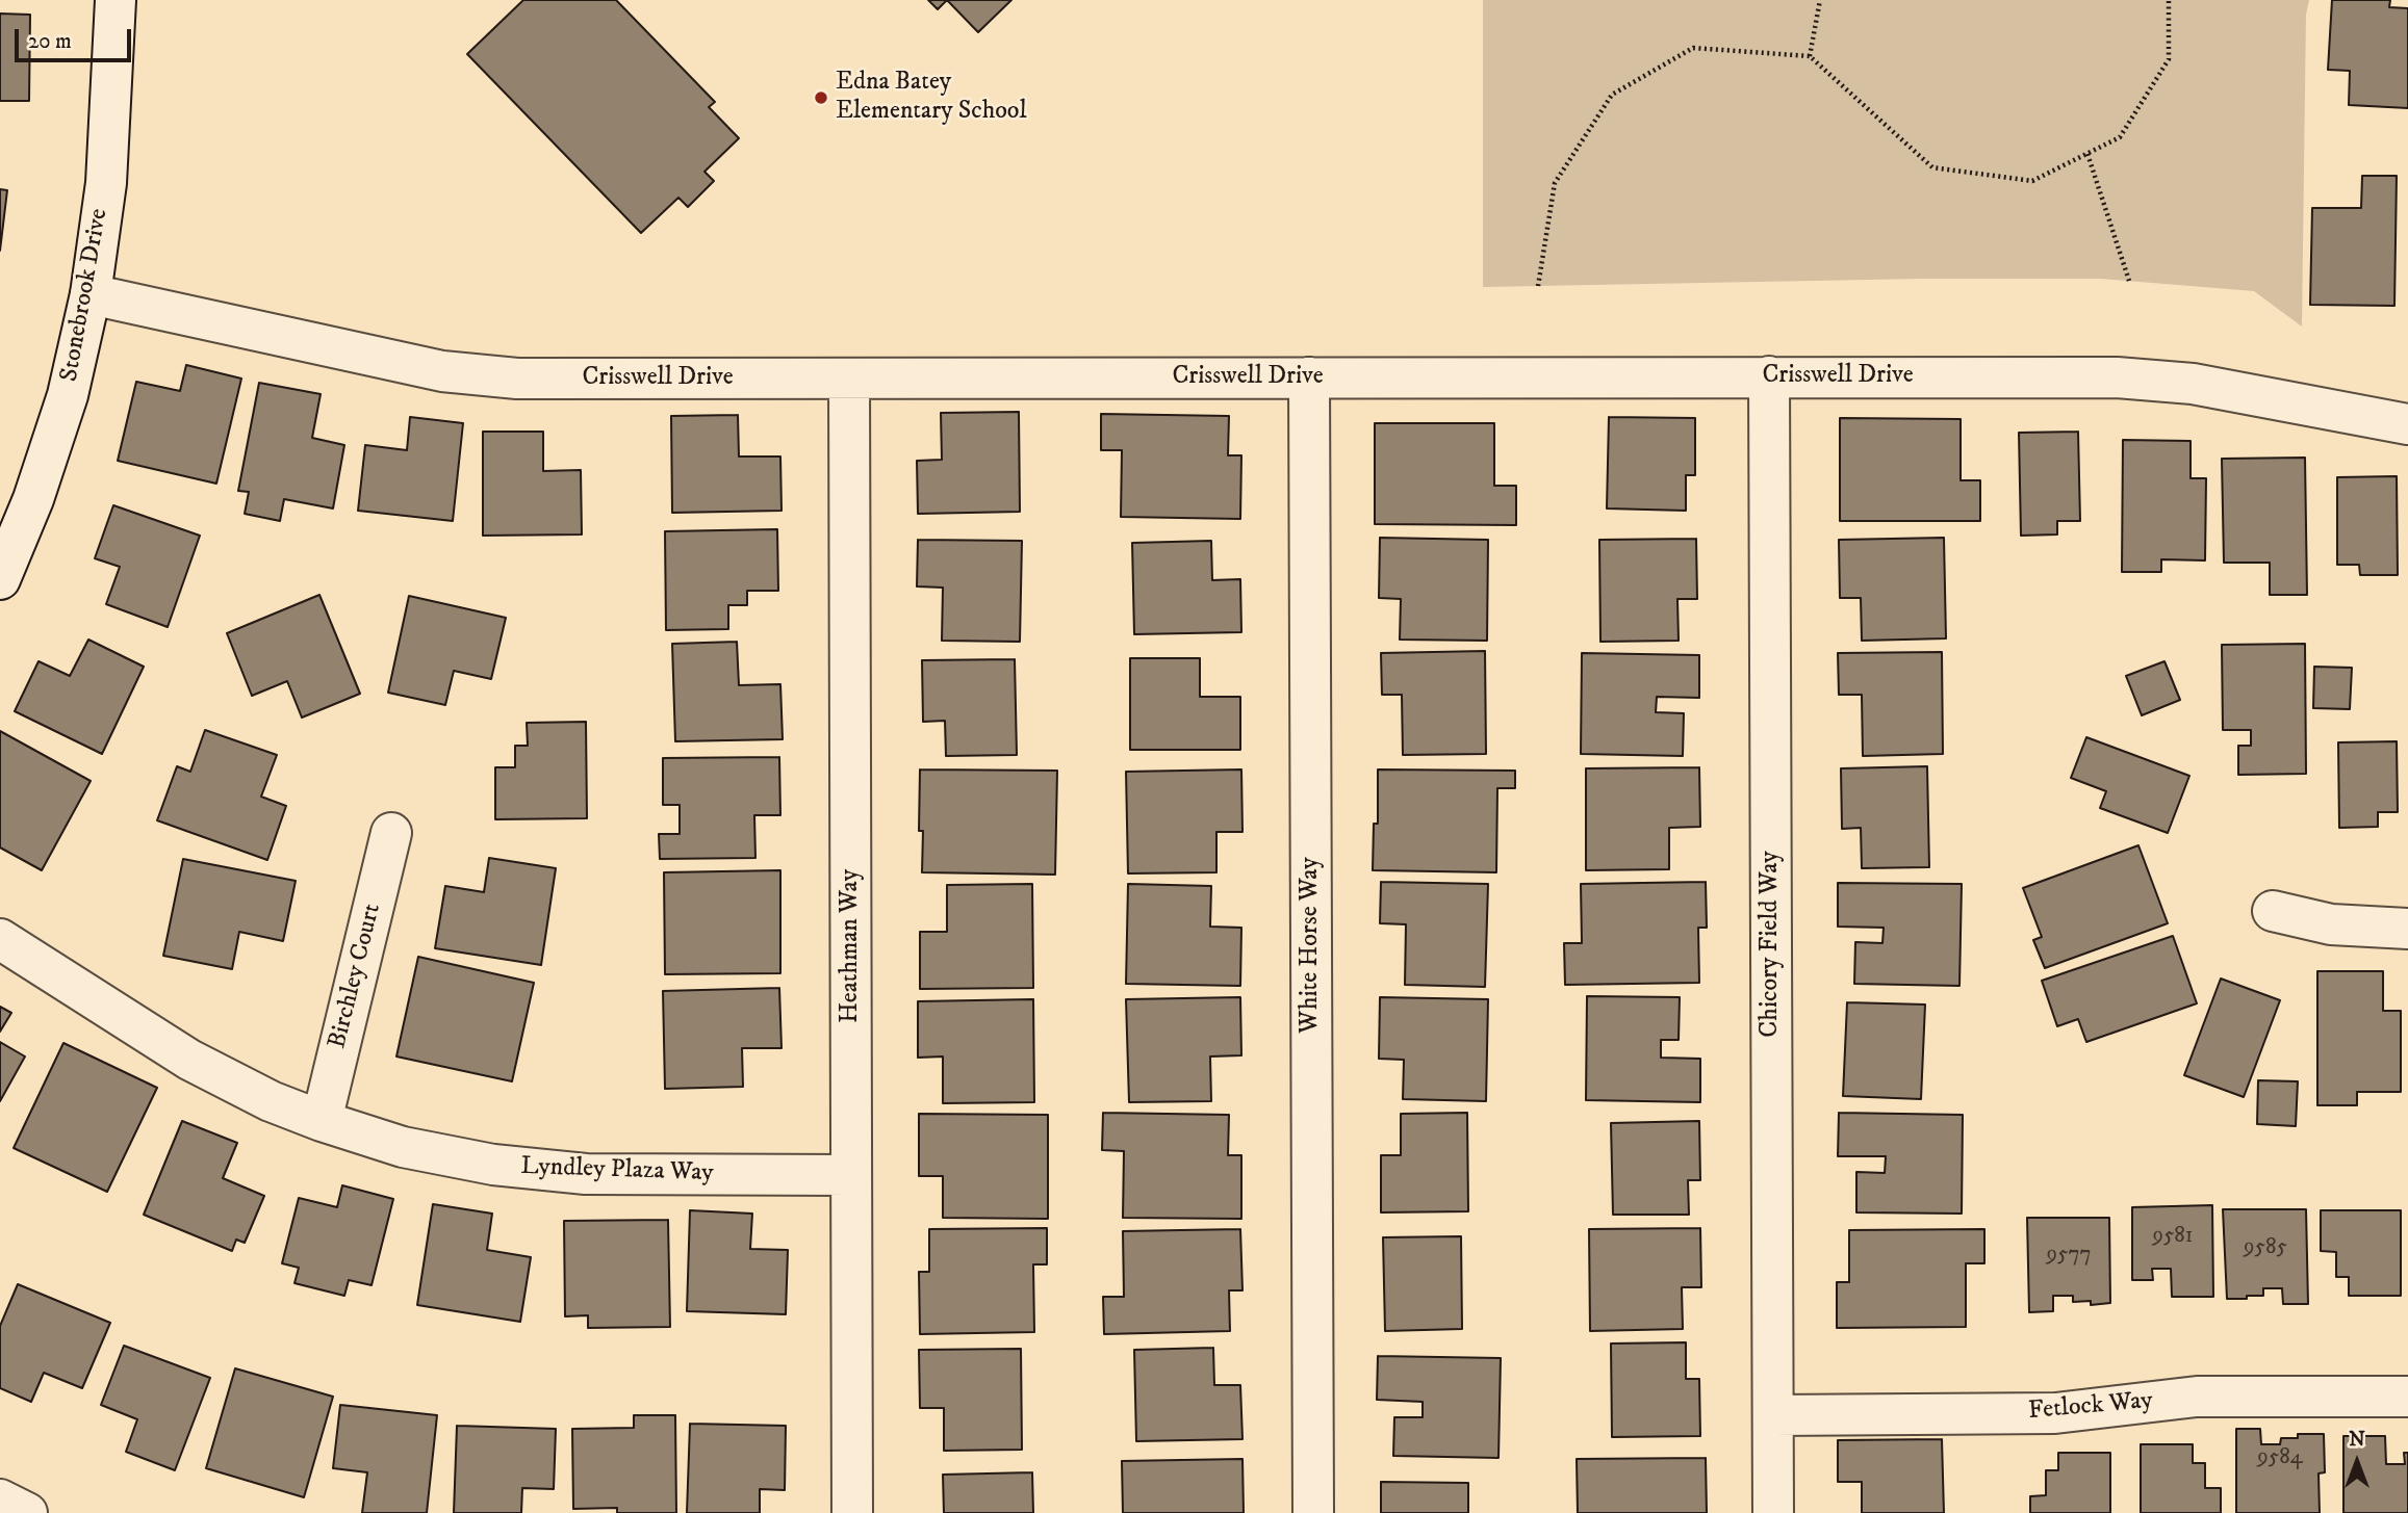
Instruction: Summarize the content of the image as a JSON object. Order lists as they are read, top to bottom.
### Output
{
  "streets": {
    "street": [
      "Stonebrook Drive",
      "Crisswell Drive",
      "Chicory Field Way",
      "White Horse Way",
      "Heathman Way",
      "Birchley Court",
      "Lyndley Plaza Way",
      "Fetlock Way"
    ]
  },
  "crossings": [
    ["Stonebrook Drive", "Crisswell Drive"],
    ["Crisswell Drive", "Chicory Field Way"],
    ["Crisswell Drive", "White Horse Way"],
    ["Crisswell Drive", "Heathman Way"],
    ["Chicory Field Way", "Fetlock Way"],
    ["Heathman Way", "Lyndley Plaza Way"],
    ["Birchley Court", "Lyndley Plaza Way"]
  ],
  "places": ["Edna Batey Elementary School"],
  "house_numbers": [
    "9581",
    "9585",
    "9577",
    "9584"
  ],
  "scale_bar": "20 m",
  "north": "top"
}
